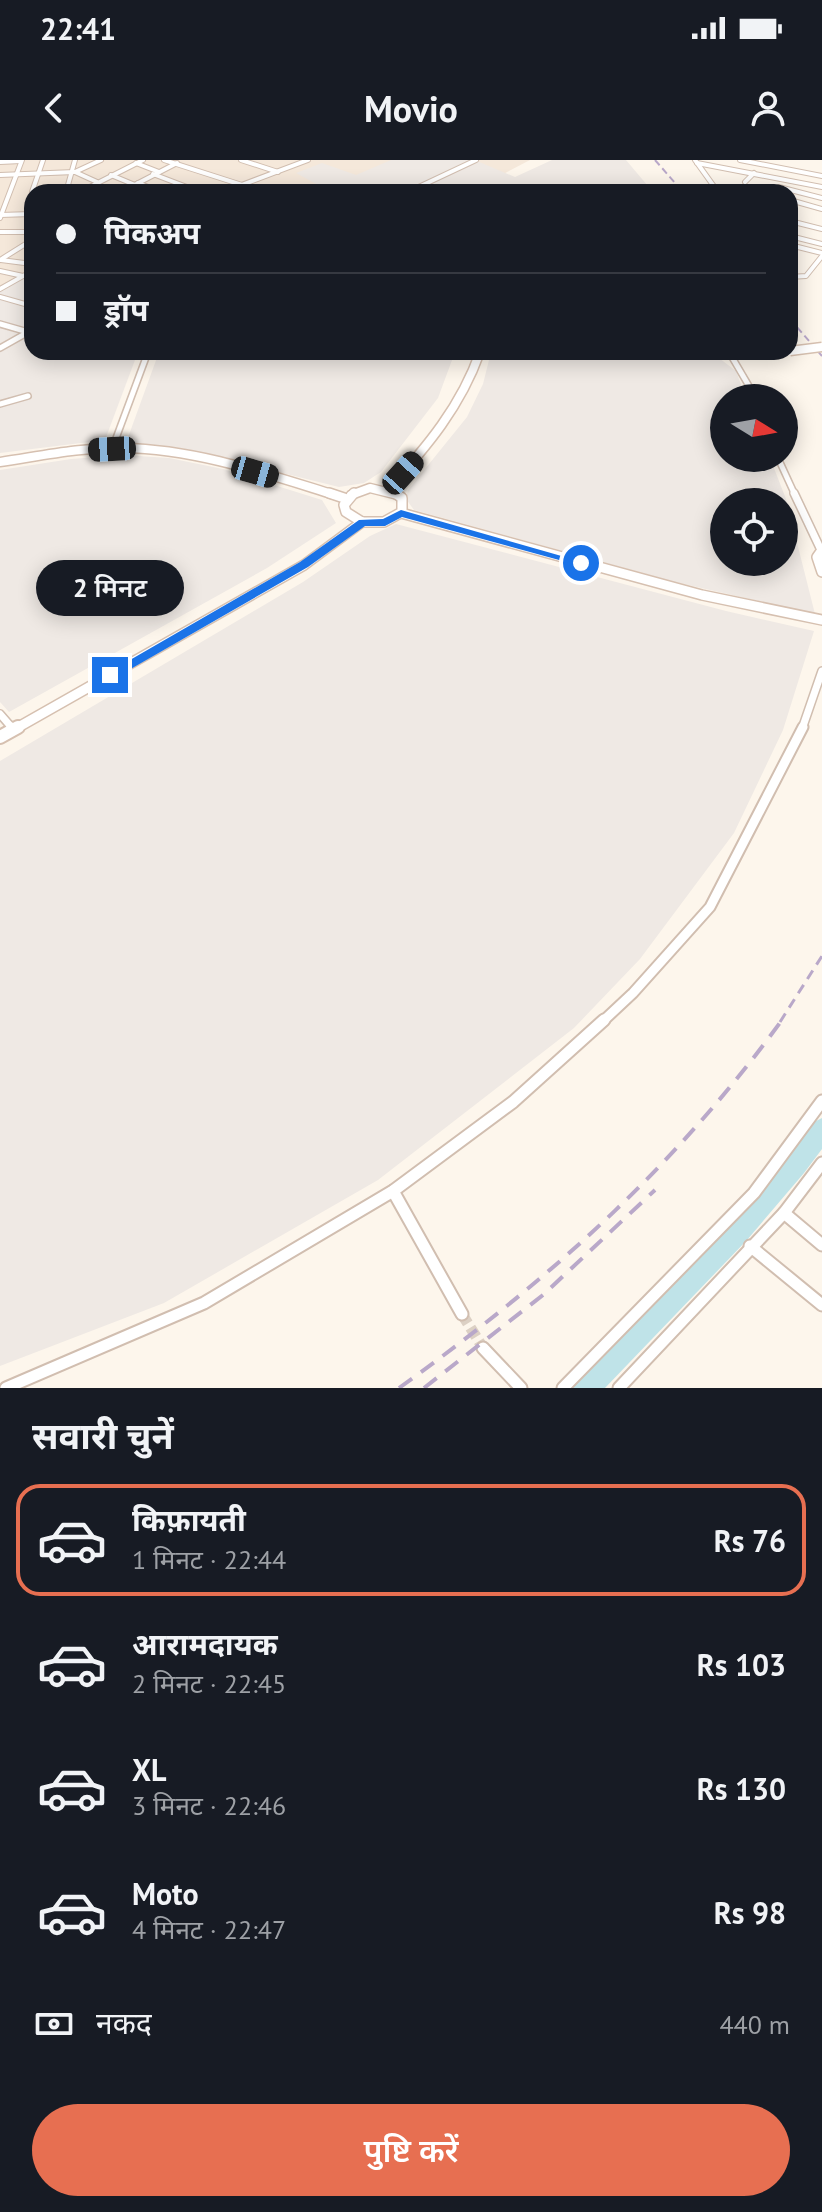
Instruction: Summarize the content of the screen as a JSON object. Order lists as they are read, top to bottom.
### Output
{
  "north": "right",
  "page": {
    "status": "22:41",
    "header": "Movio",
    "banner": ["पिकअप", "ड्रॉप"],
    "bubble": "2 मिनट",
    "heading": "सवारी चुनें",
    "list": [
      {
        "name": "किफ़ायती",
        "note": "1 मिनट · 22:44",
        "value": "Rs 76"
      },
      {
        "name": "आरामदायक",
        "note": "2 मिनट · 22:45",
        "value": "Rs 103"
      },
      {
        "name": "XL",
        "note": "3 मिनट · 22:46",
        "value": "Rs 130"
      },
      {
        "name": "Moto",
        "note": "4 मिनट · 22:47",
        "value": "Rs 98"
      }
    ],
    "pay": ["नकद", "440 m"],
    "buttons": "पुष्टि करें"
  }
}
